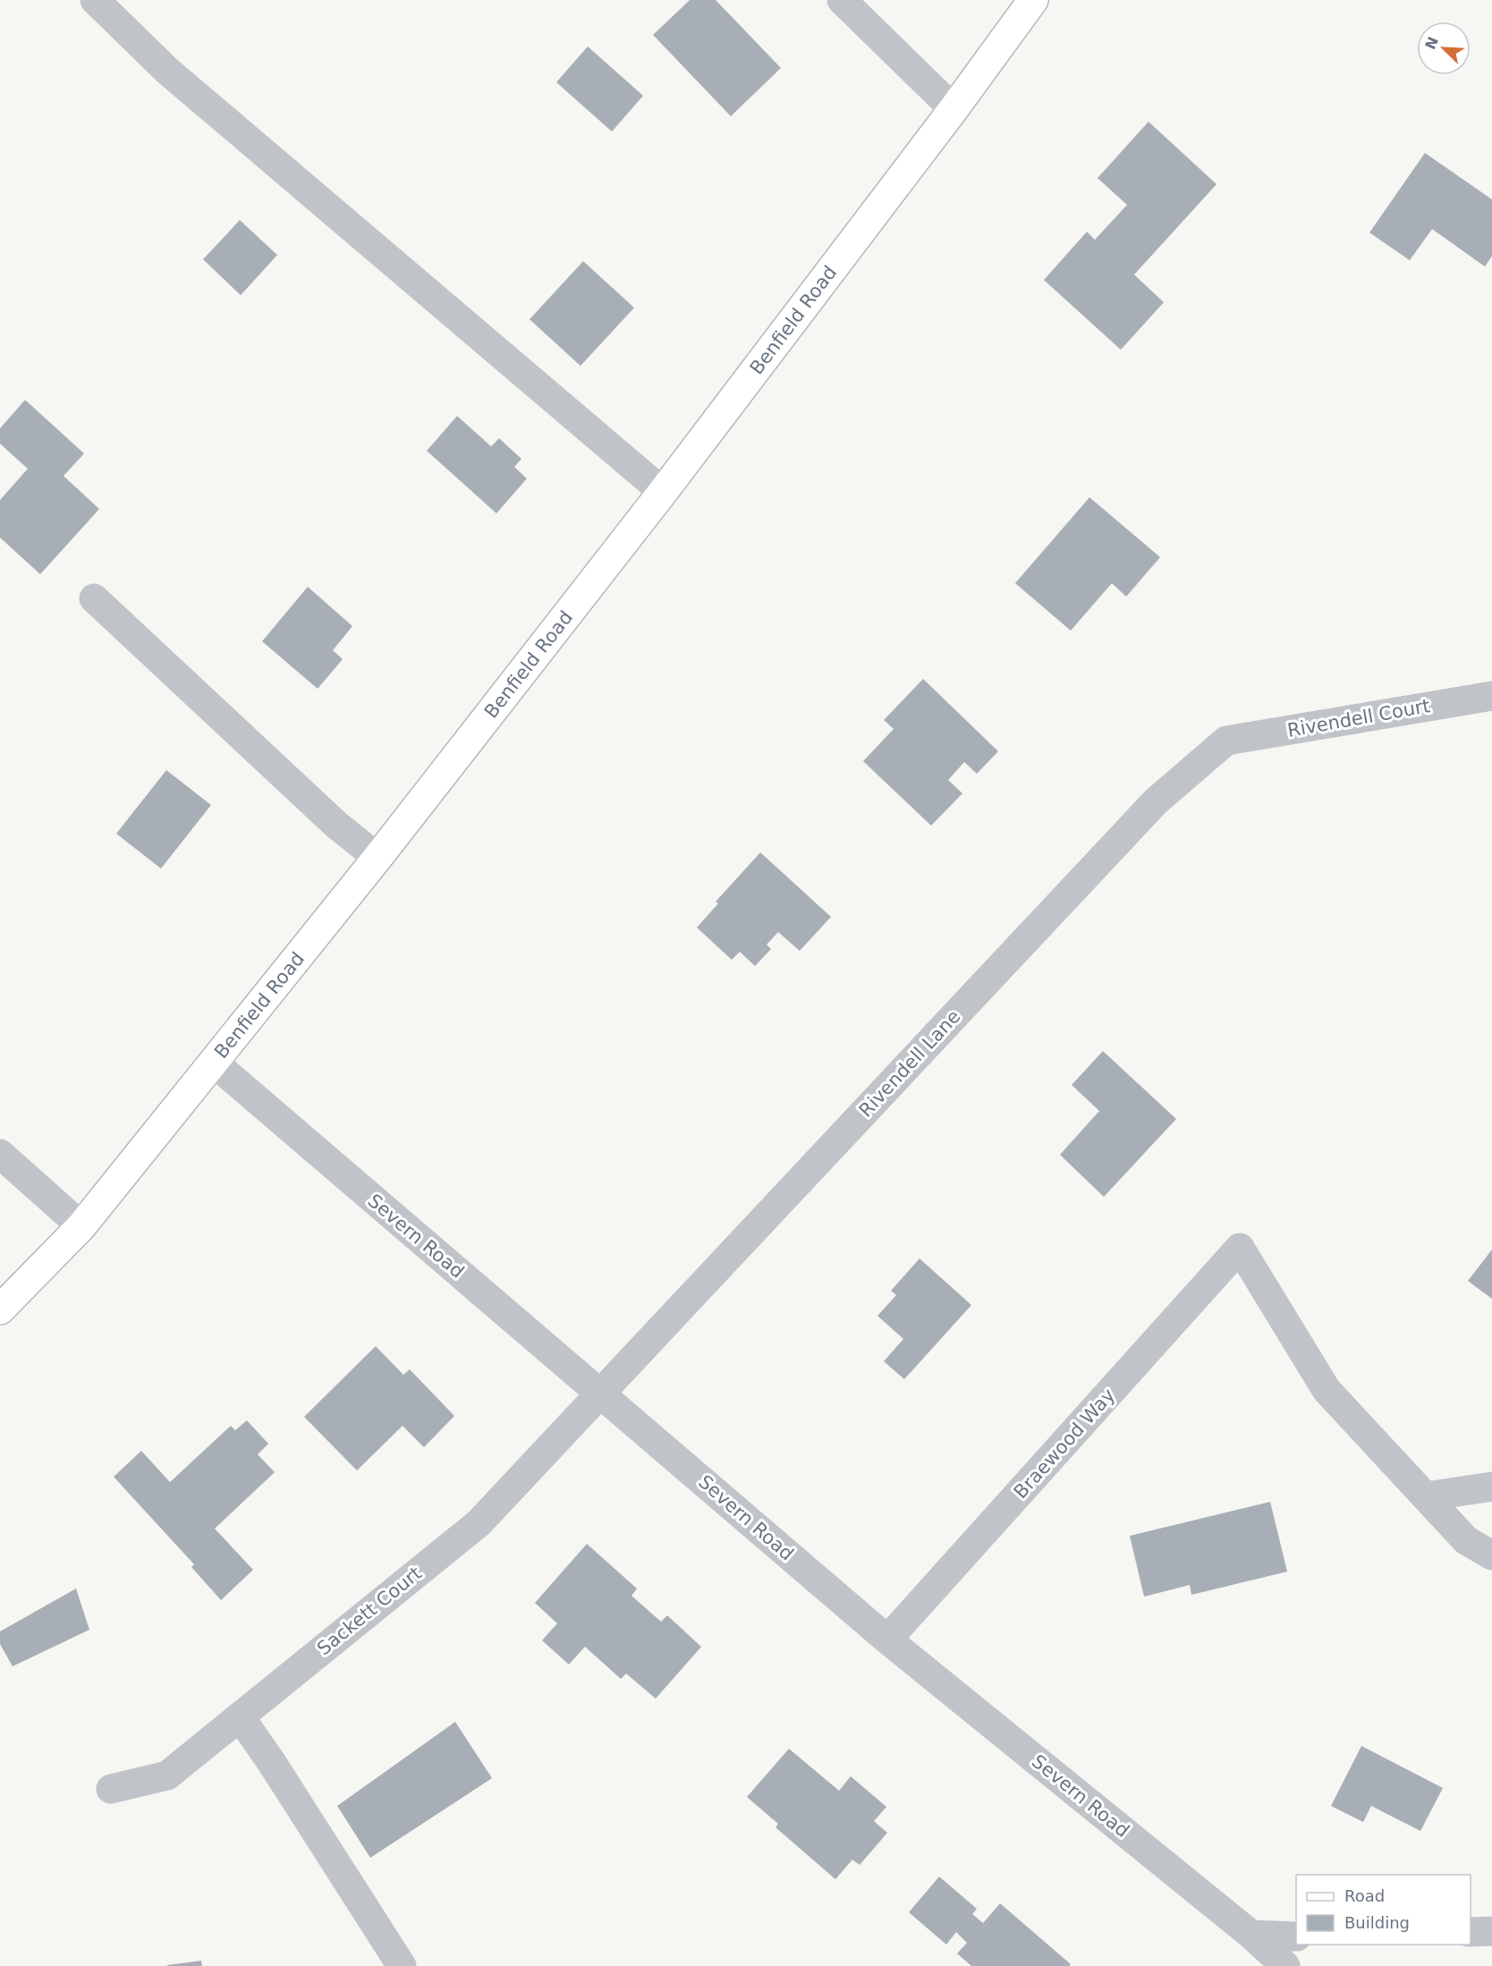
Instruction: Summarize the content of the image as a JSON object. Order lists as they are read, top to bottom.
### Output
{
  "streets": {
    "main road": ["Benfield Road"],
    "street": [
      "Rivendell Court",
      "Rivendell Lane",
      "Severn Road",
      "Braewood Way",
      "Sackett Court"
    ]
  },
  "crossings": [
    ["Benfield Road", "Severn Road"],
    ["Rivendell Court", "Rivendell Lane"],
    ["Rivendell Lane", "Severn Road"],
    ["Rivendell Lane", "Sackett Court"],
    ["Severn Road", "Braewood Way"],
    ["Severn Road", "Sackett Court"]
  ],
  "legend": ["Road", "Building"],
  "north": "top left"
}
